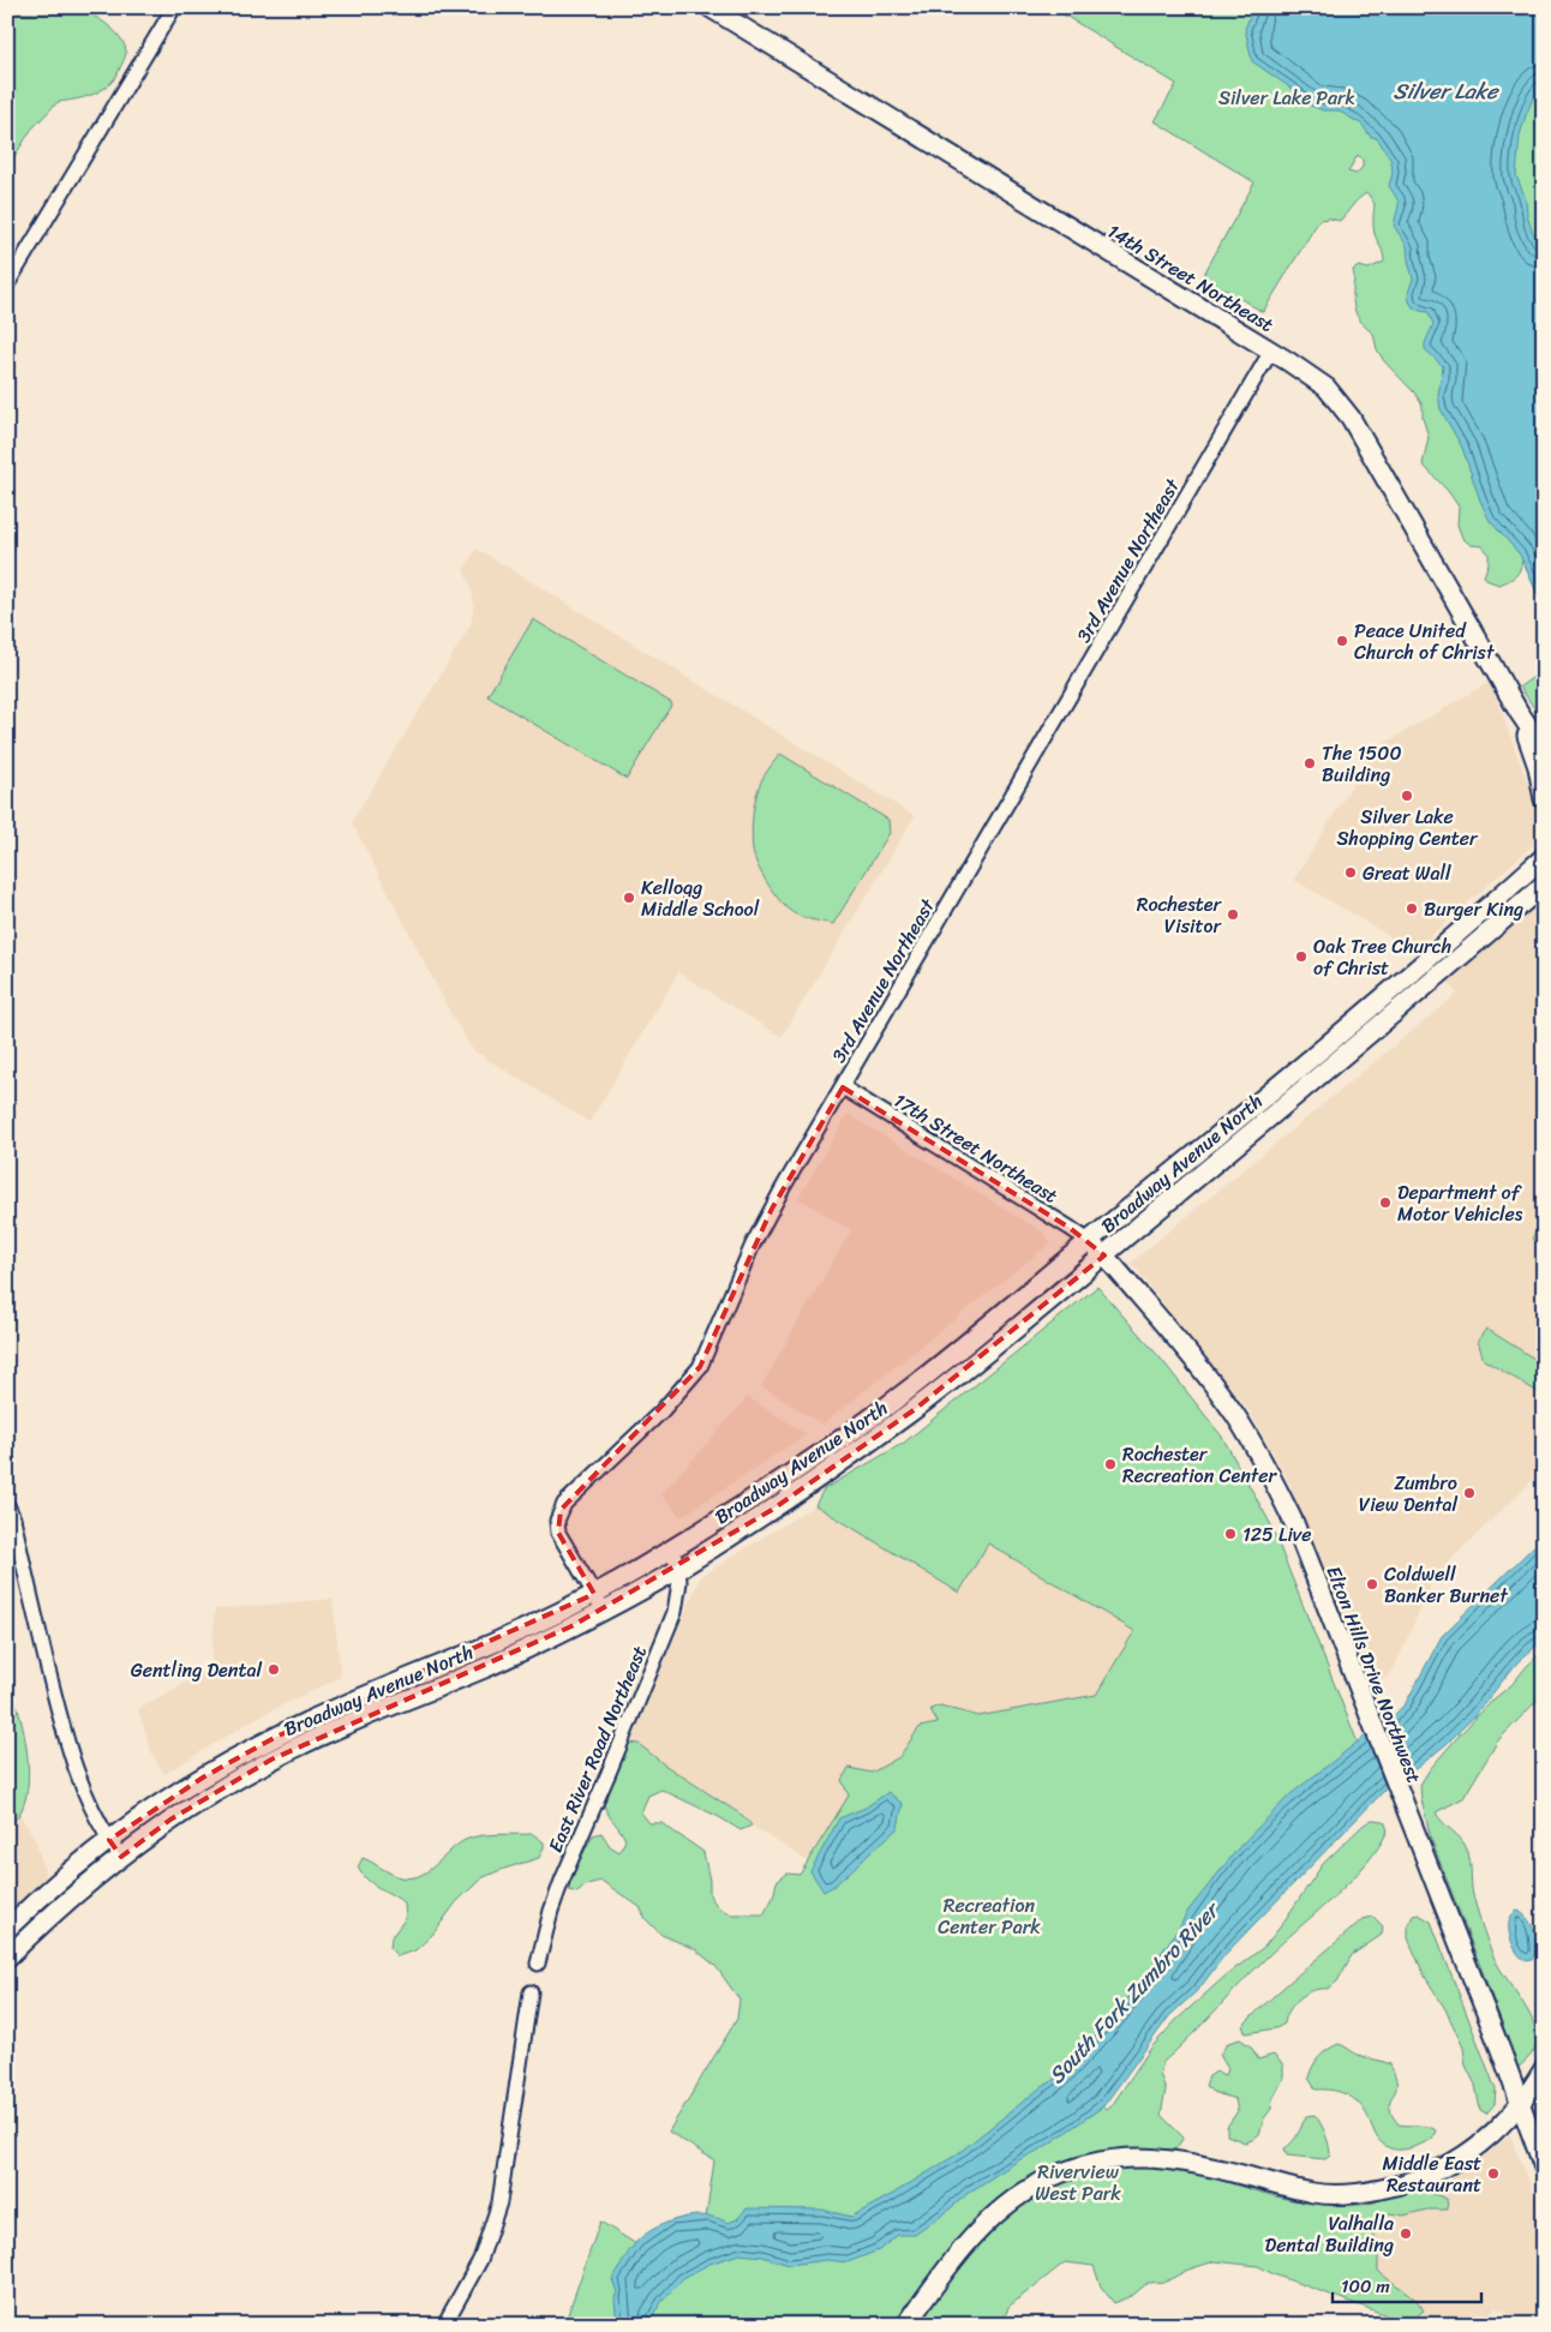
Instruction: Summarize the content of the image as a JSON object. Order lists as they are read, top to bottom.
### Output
{
  "streets": {
    "main road": ["14th Street Northeast", "Broadway Avenue North", "Elton Hills Drive Northwest"],
    "street": ["3rd Avenue Northeast", "17th Street Northeast", "East River Road Northeast"]
  },
  "crossings": [
    ["14th Street Northeast", "3rd Avenue Northeast"],
    ["3rd Avenue Northeast", "17th Street Northeast"],
    ["3rd Avenue Northeast", "Broadway Avenue North"],
    ["17th Street Northeast", "Broadway Avenue North"],
    ["17th Street Northeast", "Elton Hills Drive Northwest"],
    ["Broadway Avenue North", "Elton Hills Drive Northwest"],
    ["Broadway Avenue North", "East River Road Northeast"]
  ],
  "water": ["Silver Lake", "South Fork Zumbro River"],
  "parks": ["Silver Lake Park", "Recreation Center Park", "Riverview West Park"],
  "places": [
    "Peace United Church of Christ",
    "The 1500 Building",
    "Silver Lake Shopping Center",
    "Great Wall",
    "Kellogg Middle School",
    "Burger King",
    "Rochester Visitor",
    "Oak Tree Church of Christ",
    "Department of Motor Vehicles",
    "Rochester Recreation Center",
    "Zumbro View Dental",
    "125 Live",
    "Coldwell Banker Burnet",
    "Gentling Dental",
    "Middle East Restaurant",
    "Valhalla Dental Building"
  ],
  "scale_bar": "100 m"
}
